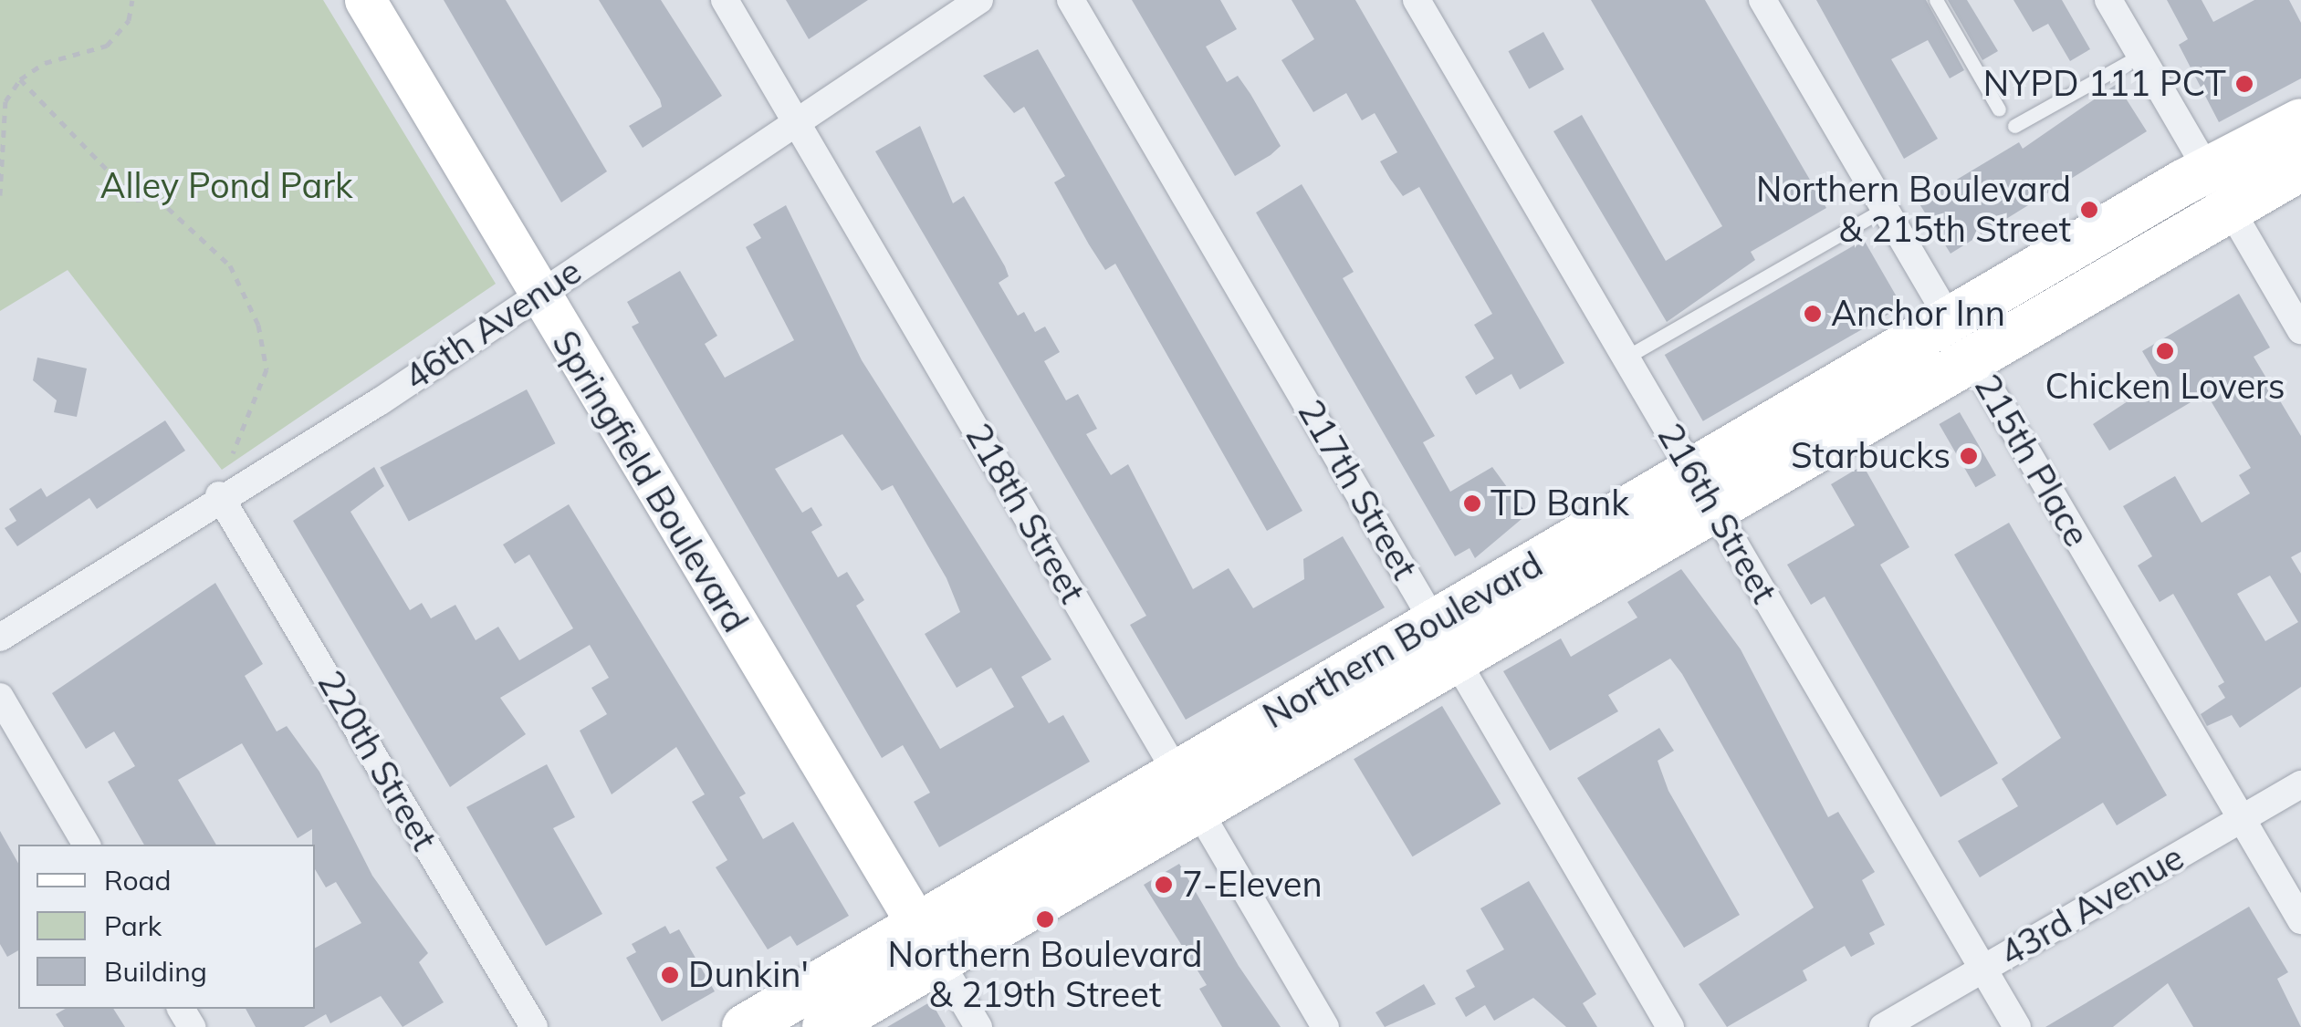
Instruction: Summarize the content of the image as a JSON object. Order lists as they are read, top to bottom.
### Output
{
  "streets": {
    "main road": ["Springfield Boulevard", "Northern Boulevard"],
    "street": [
      "46th Avenue",
      "215th Place",
      "217th Street",
      "218th Street",
      "216th Street",
      "220th Street",
      "43rd Avenue"
    ]
  },
  "crossings": [
    ["46th Avenue", "Springfield Boulevard"],
    ["46th Avenue", "218th Street"],
    ["46th Avenue", "220th Street"],
    ["215th Place", "Northern Boulevard"],
    ["215th Place", "43rd Avenue"],
    ["Springfield Boulevard", "Northern Boulevard"],
    ["217th Street", "Northern Boulevard"],
    ["218th Street", "Northern Boulevard"],
    ["216th Street", "Northern Boulevard"],
    ["216th Street", "43rd Avenue"]
  ],
  "parks": ["Alley Pond Park"],
  "places": [
    "NYPD 111 PCT",
    "Northern Boulevard & 215th Street",
    "Anchor Inn",
    "Chicken Lovers",
    "Starbucks",
    "TD Bank",
    "7-Eleven",
    "Northern Boulevard & 219th Street",
    "Dunkin'"
  ],
  "legend": ["Road", "Park", "Building"]
}
